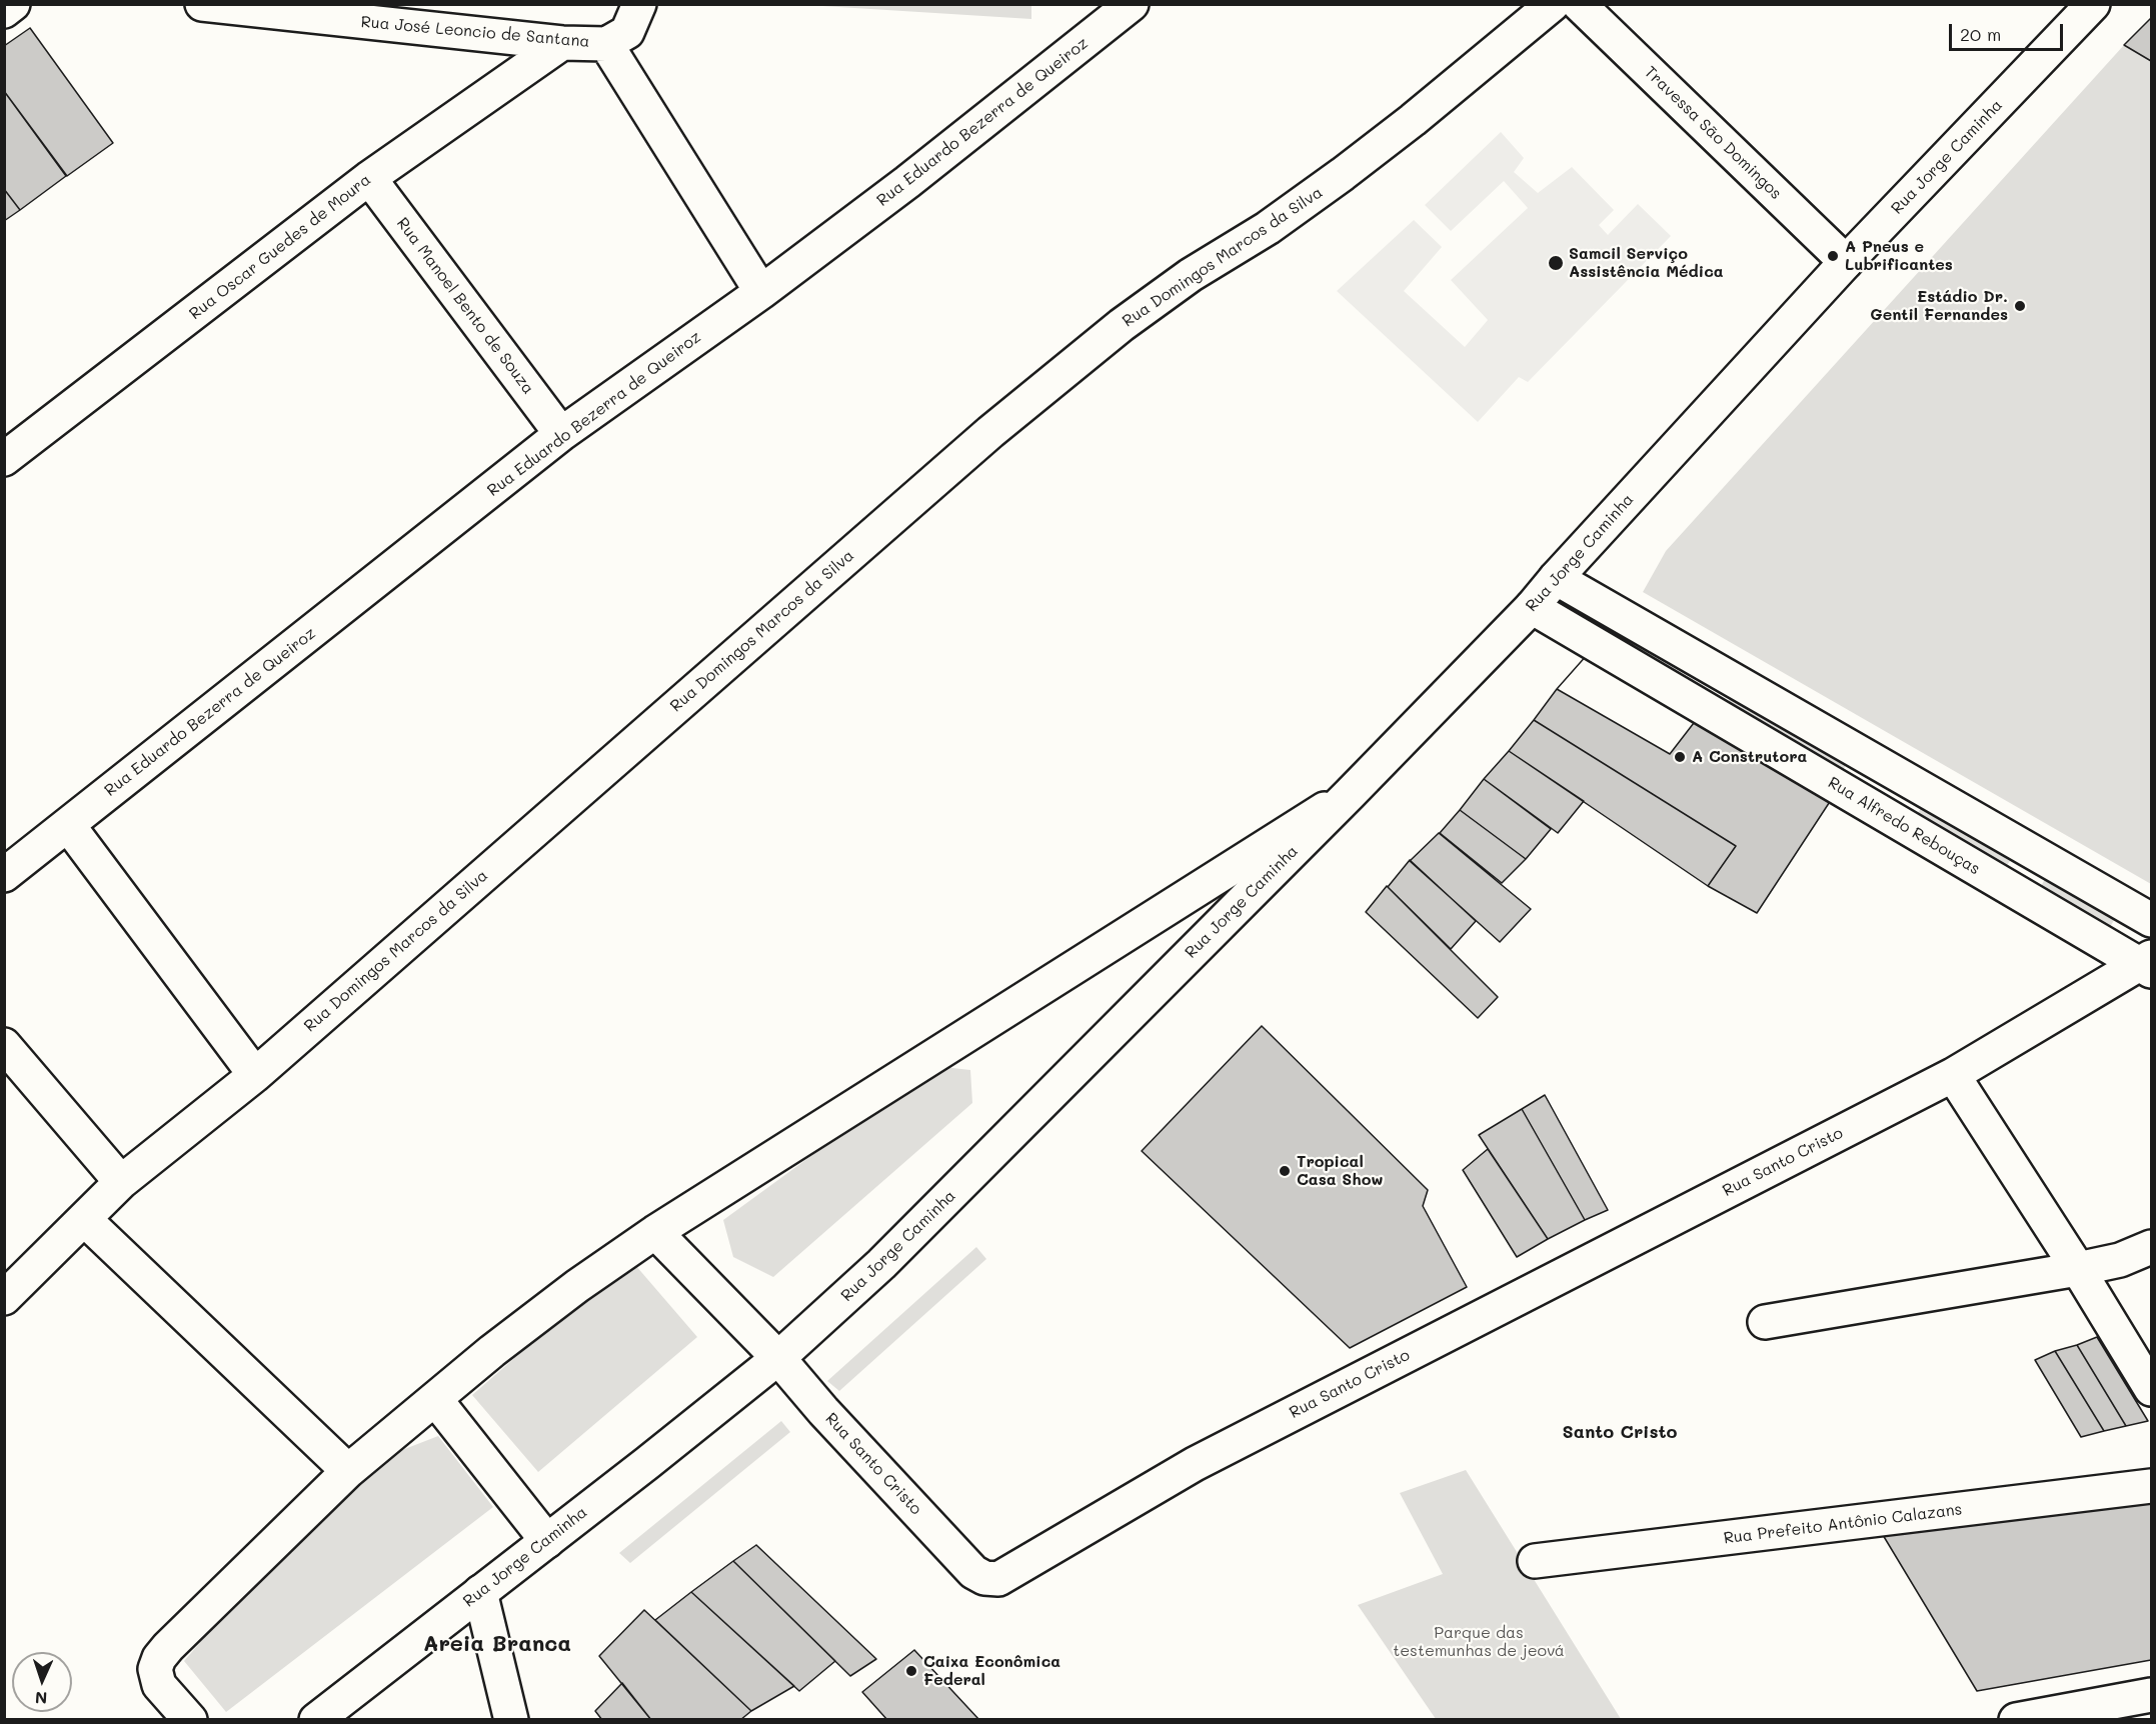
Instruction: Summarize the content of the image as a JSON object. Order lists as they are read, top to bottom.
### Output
{
  "streets": {
    "street": [
      "Rua José Leoncio de Santana",
      "Rua Eduardo Bezerra de Queiroz",
      "Travessa São Domingos",
      "Rua Jorge Caminha",
      "Rua Oscar Guedes de Moura",
      "Rua Domingos Marcos da Silva",
      "Rua Manoel Bento de Souza",
      "Rua Alfredo Rebouças",
      "Rua Santo Cristo",
      "Rua Prefeito Antônio Calazans"
    ]
  },
  "crossings": [
    ["Rua José Leoncio de Santana", "Rua Oscar Guedes de Moura"],
    ["Rua Eduardo Bezerra de Queiroz", "Rua Manoel Bento de Souza"],
    ["Travessa São Domingos", "Rua Jorge Caminha"],
    ["Rua Jorge Caminha", "Rua Alfredo Rebouças"],
    ["Rua Jorge Caminha", "Rua Santo Cristo"],
    ["Rua Oscar Guedes de Moura", "Rua Manoel Bento de Souza"],
    ["Rua Alfredo Rebouças", "Rua Santo Cristo"]
  ],
  "districts": ["Santo Cristo", "Areia Branca"],
  "parks": ["Parque das testemunhas de jeová"],
  "places": [
    "A Pneus e Lubrificantes",
    "Samcil Serviço Assistência Médica",
    "Estádio Dr. Gentil Fernandes",
    "A Construtora",
    "Tropical Casa Show",
    "Caixa Econômica Federal"
  ],
  "scale_bar": "20 m",
  "north": "bottom"
}
